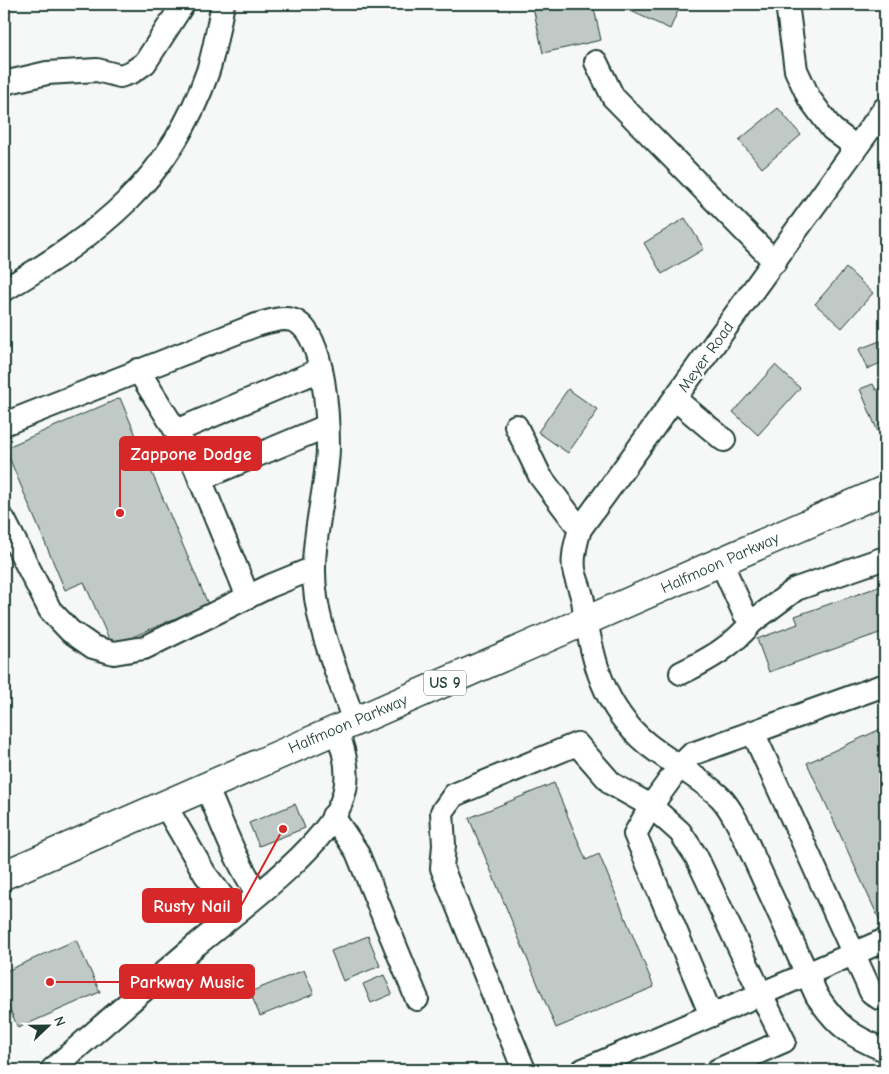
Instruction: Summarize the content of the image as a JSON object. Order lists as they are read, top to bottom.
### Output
{
  "streets": {
    "main road": ["Halfmoon Parkway", "US 9"],
    "street": ["Meyer Road"]
  },
  "crossings": [
    ["Meyer Road", "Halfmoon Parkway"]
  ],
  "places": ["Zappone Dodge", "Rusty Nail", "Parkway Music"],
  "north": "right"
}
